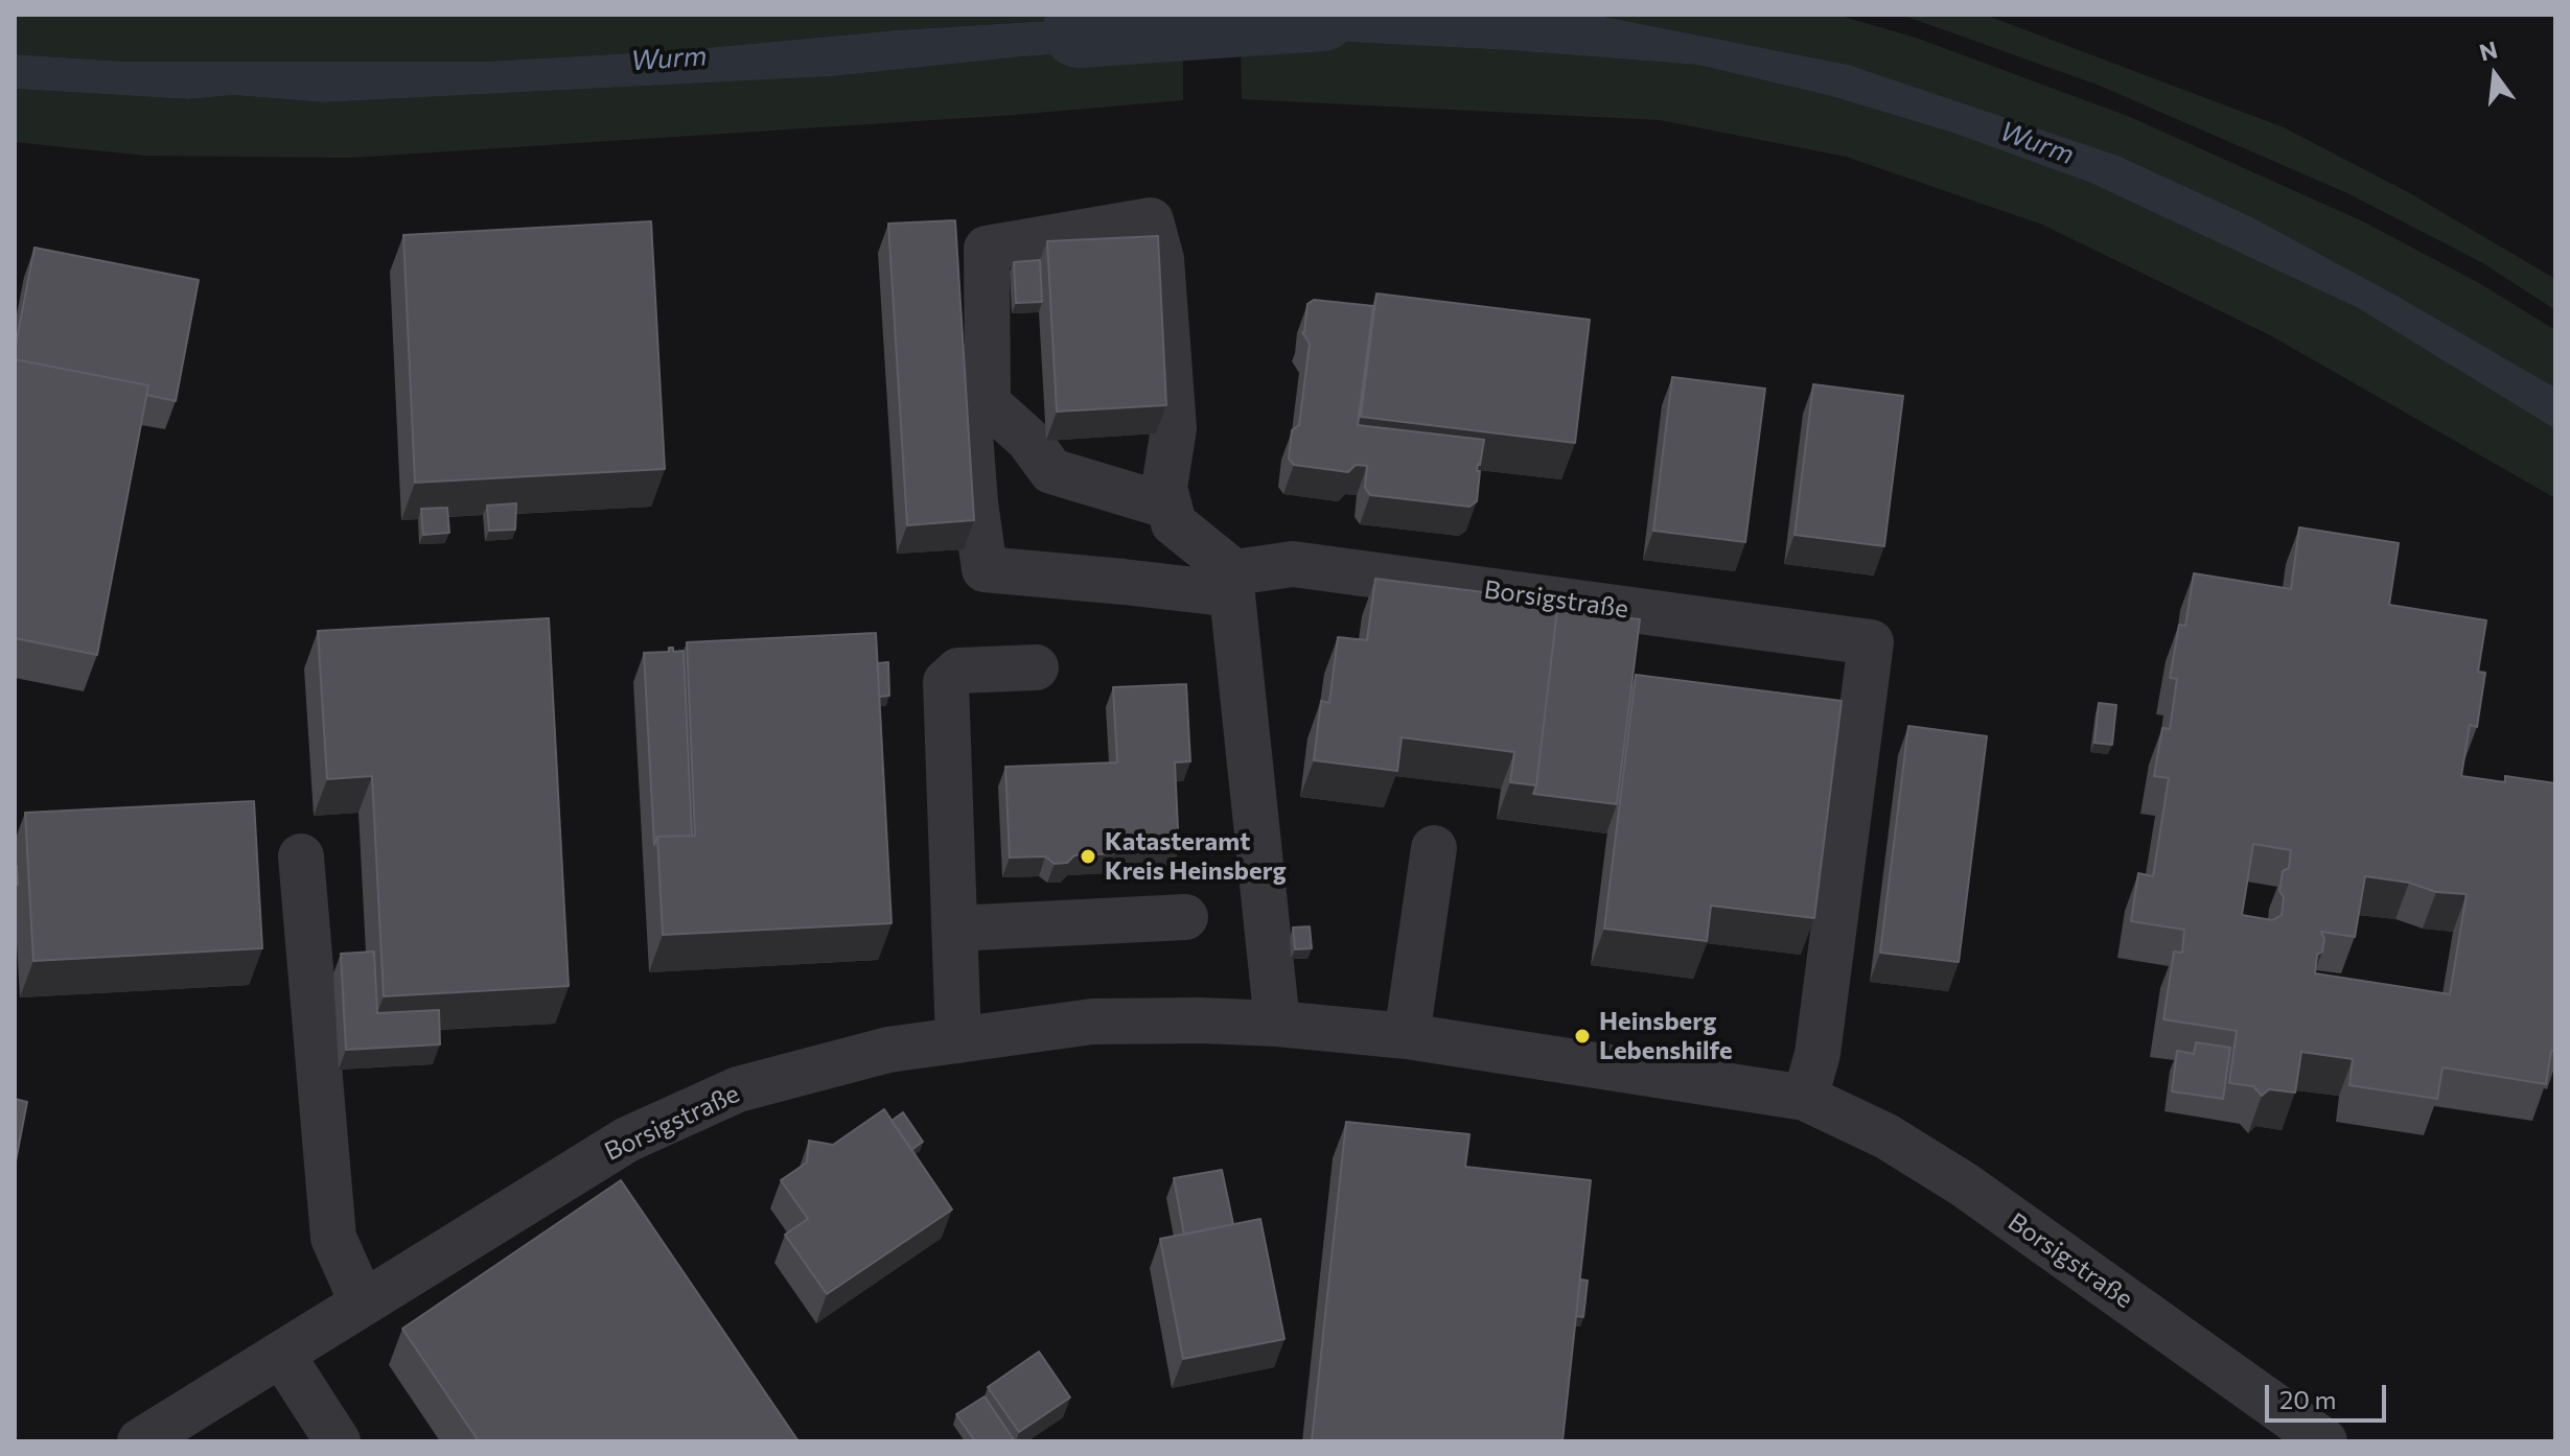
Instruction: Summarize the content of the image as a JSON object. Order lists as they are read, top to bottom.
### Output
{
  "streets": {
    "street": ["Borsigstraße"]
  },
  "water": ["Wurm"],
  "places": ["Katasteramt Kreis Heinsberg", "Heinsberg Lebenshilfe"],
  "scale_bar": "20 m",
  "north": "top"
}
